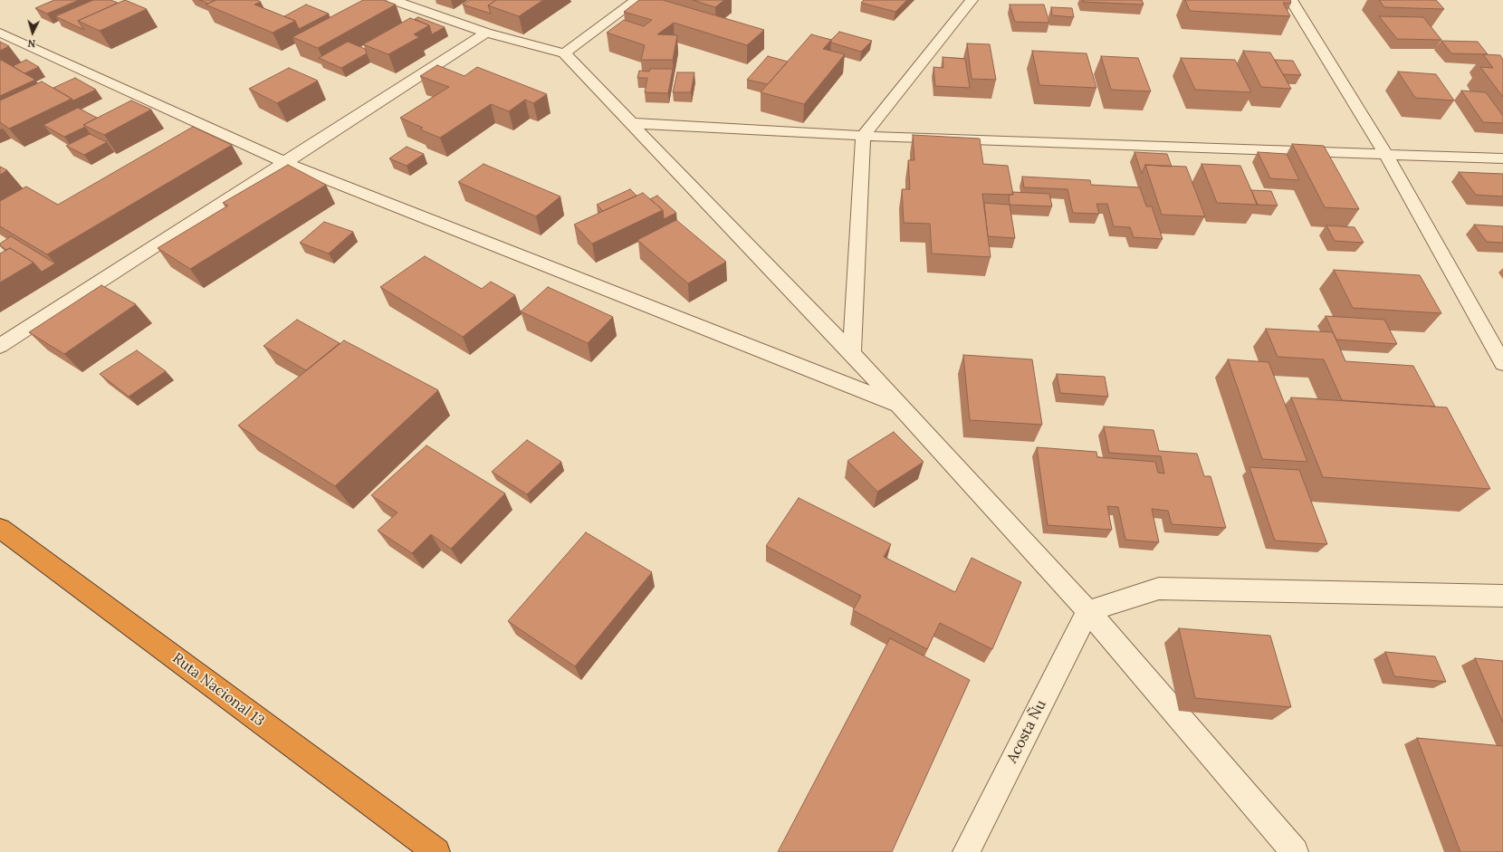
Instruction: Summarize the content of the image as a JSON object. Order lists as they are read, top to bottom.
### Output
{
  "streets": {
    "highway": ["Ruta Nacional 13"],
    "street": ["Acosta Ñu"]
  },
  "north": "bottom"
}
